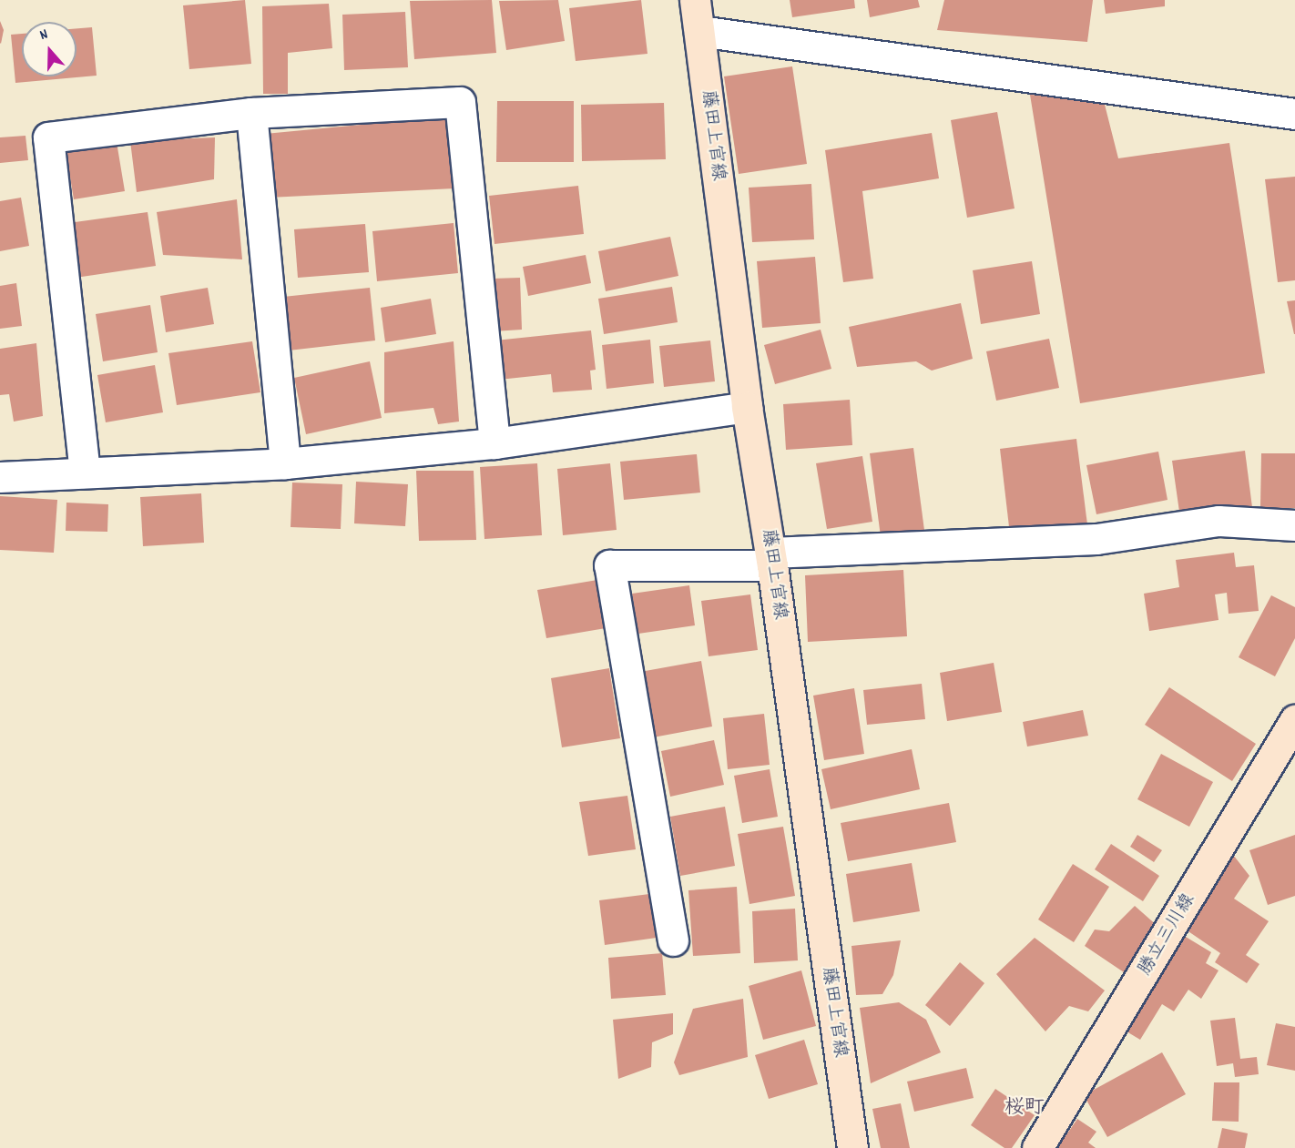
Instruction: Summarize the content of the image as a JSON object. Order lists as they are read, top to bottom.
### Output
{
  "streets": {
    "main road": ["藤田上官線", "勝立三川線"]
  },
  "districts": ["桜町"],
  "north": "top"
}
